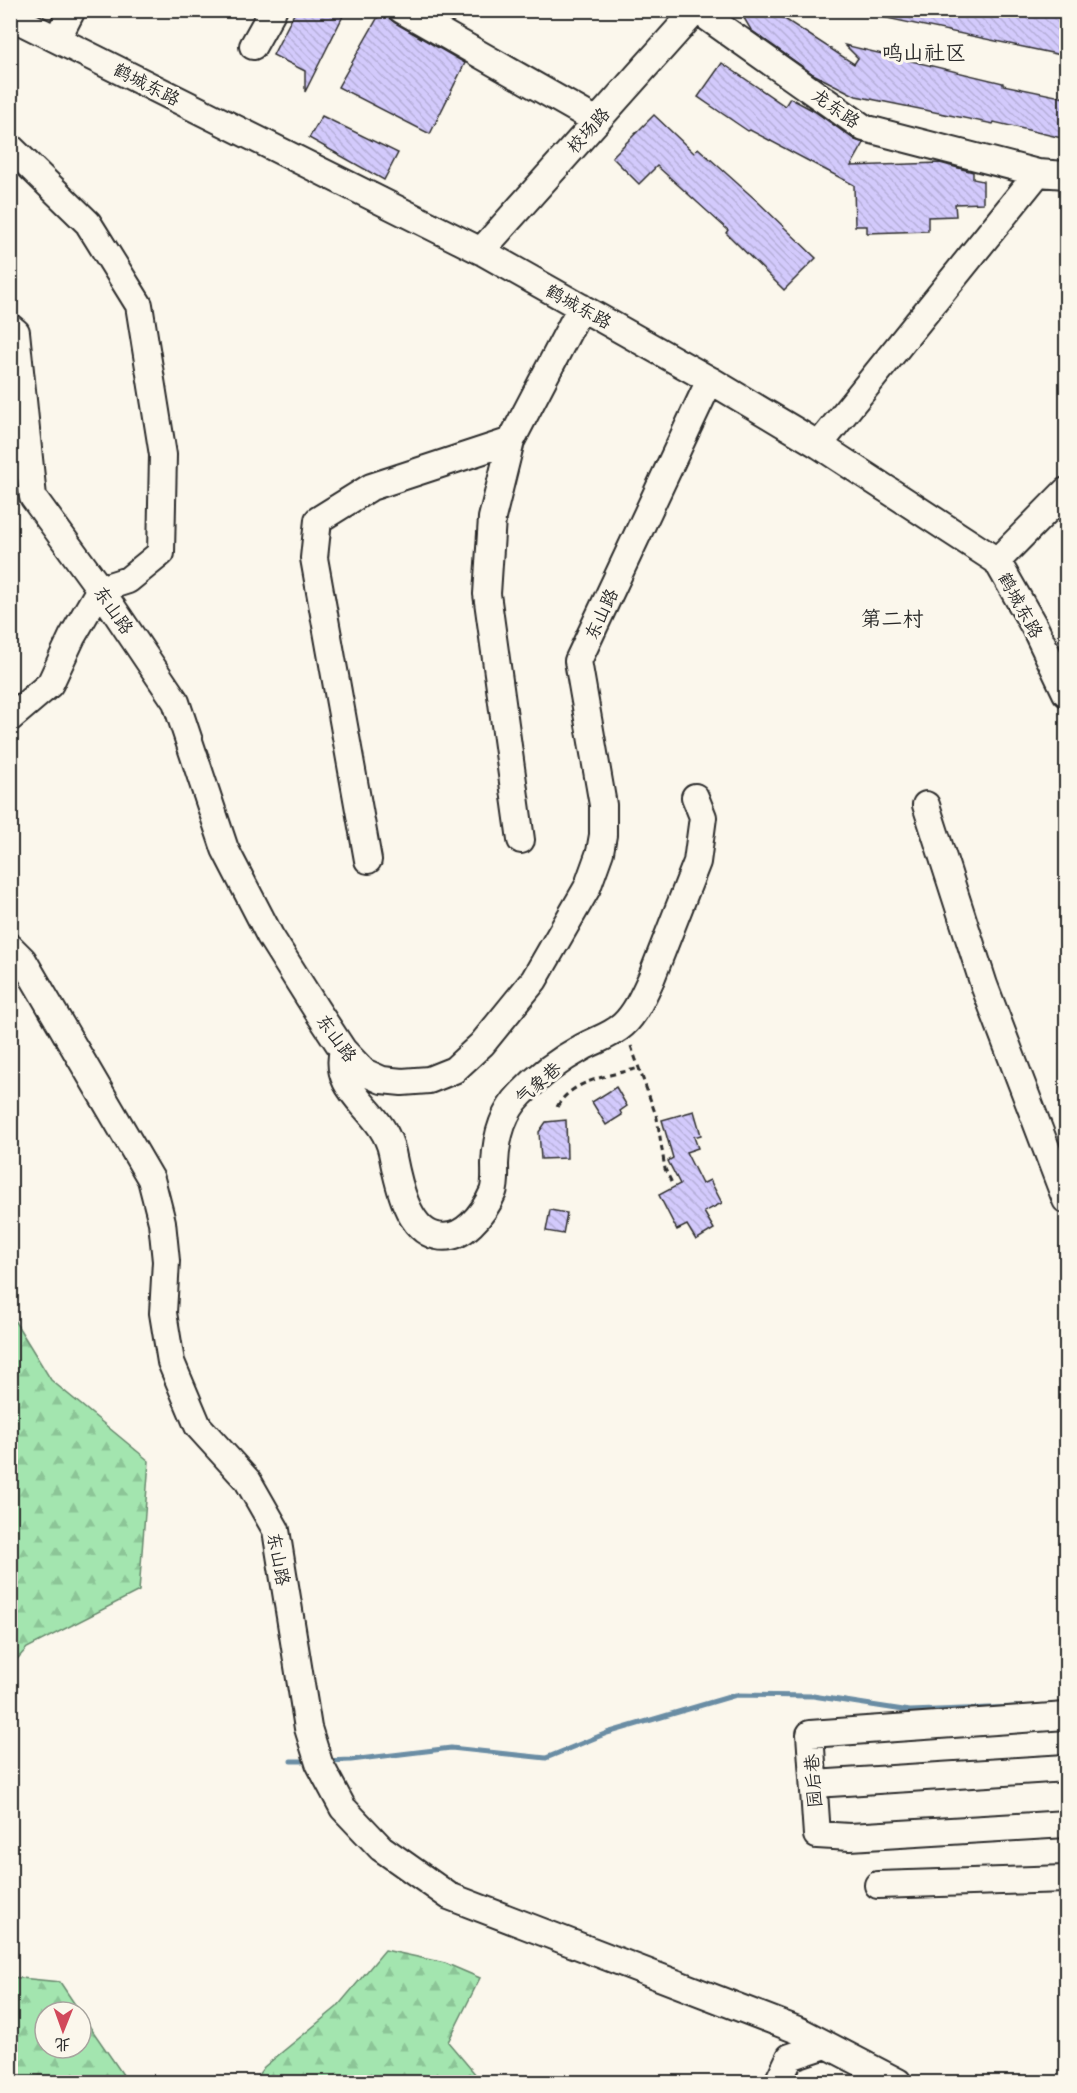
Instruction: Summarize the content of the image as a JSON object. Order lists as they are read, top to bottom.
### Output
{
  "streets": {
    "street": [
      "鹤城东路",
      "龙东路",
      "校场路",
      "东山路",
      "气象巷",
      "园后巷"
    ]
  },
  "crossings": [
    ["鹤城东路", "校场路"],
    ["鹤城东路", "东山路"],
    ["龙东路", "校场路"],
    ["东山路", "气象巷"]
  ],
  "districts": ["鸣山社区", "第二村"],
  "north": "bottom"
}
